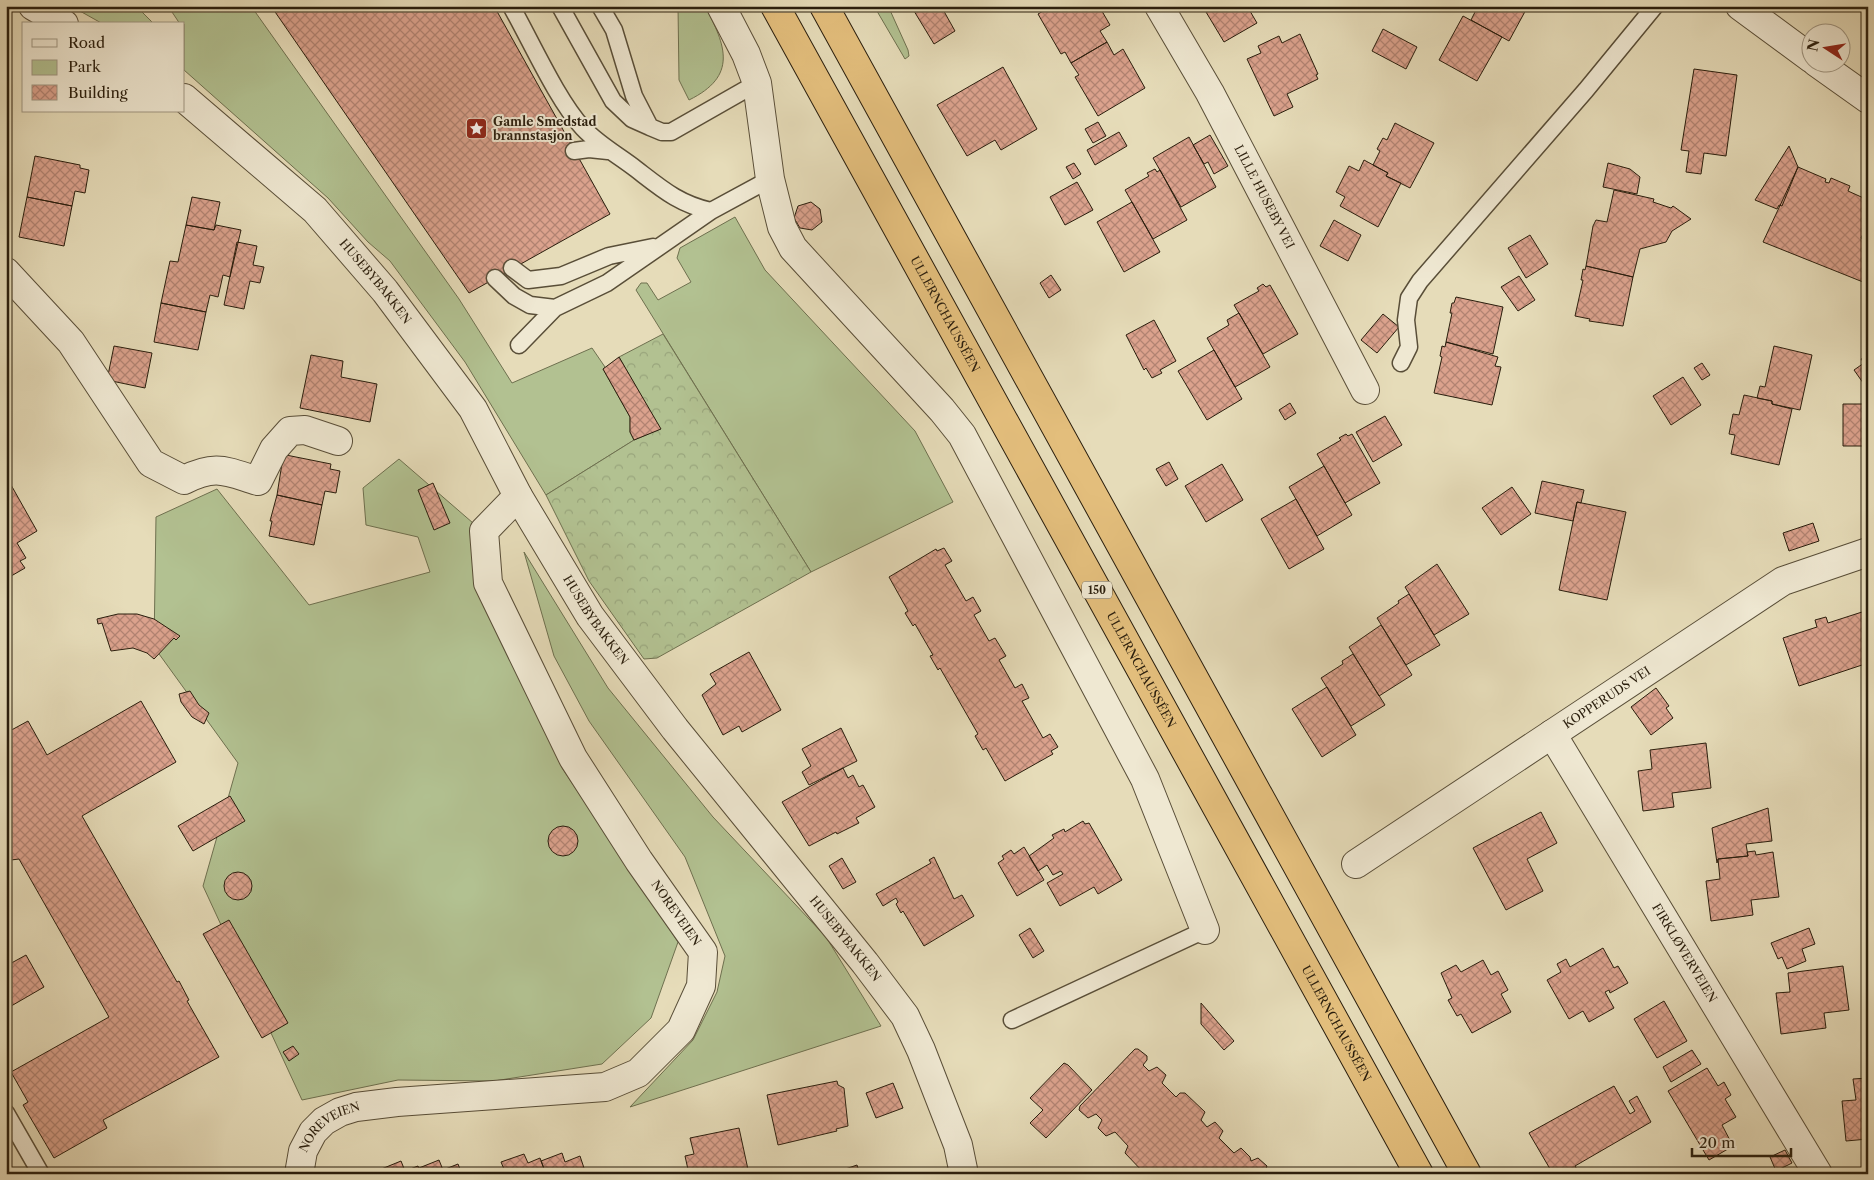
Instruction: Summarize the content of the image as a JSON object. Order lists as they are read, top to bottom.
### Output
{
  "streets": {
    "highway": ["ULLERNCHAUSSÉEN", "150"],
    "street": [
      "LILLE HUSEBY VEI",
      "HUSEBYBAKKEN",
      "KOPPERUDS VEI",
      "NOREVEIEN",
      "FIRKLØVERVEIEN"
    ]
  },
  "crossings": [
    ["HUSEBYBAKKEN", "NOREVEIEN"],
    ["KOPPERUDS VEI", "FIRKLØVERVEIEN"]
  ],
  "places": {
    "place": ["Gamle Smedstad brannstasjon"]
  },
  "legend": ["Road", "Park", "Building"],
  "scale_bar": "20 m",
  "north": "left"
}
